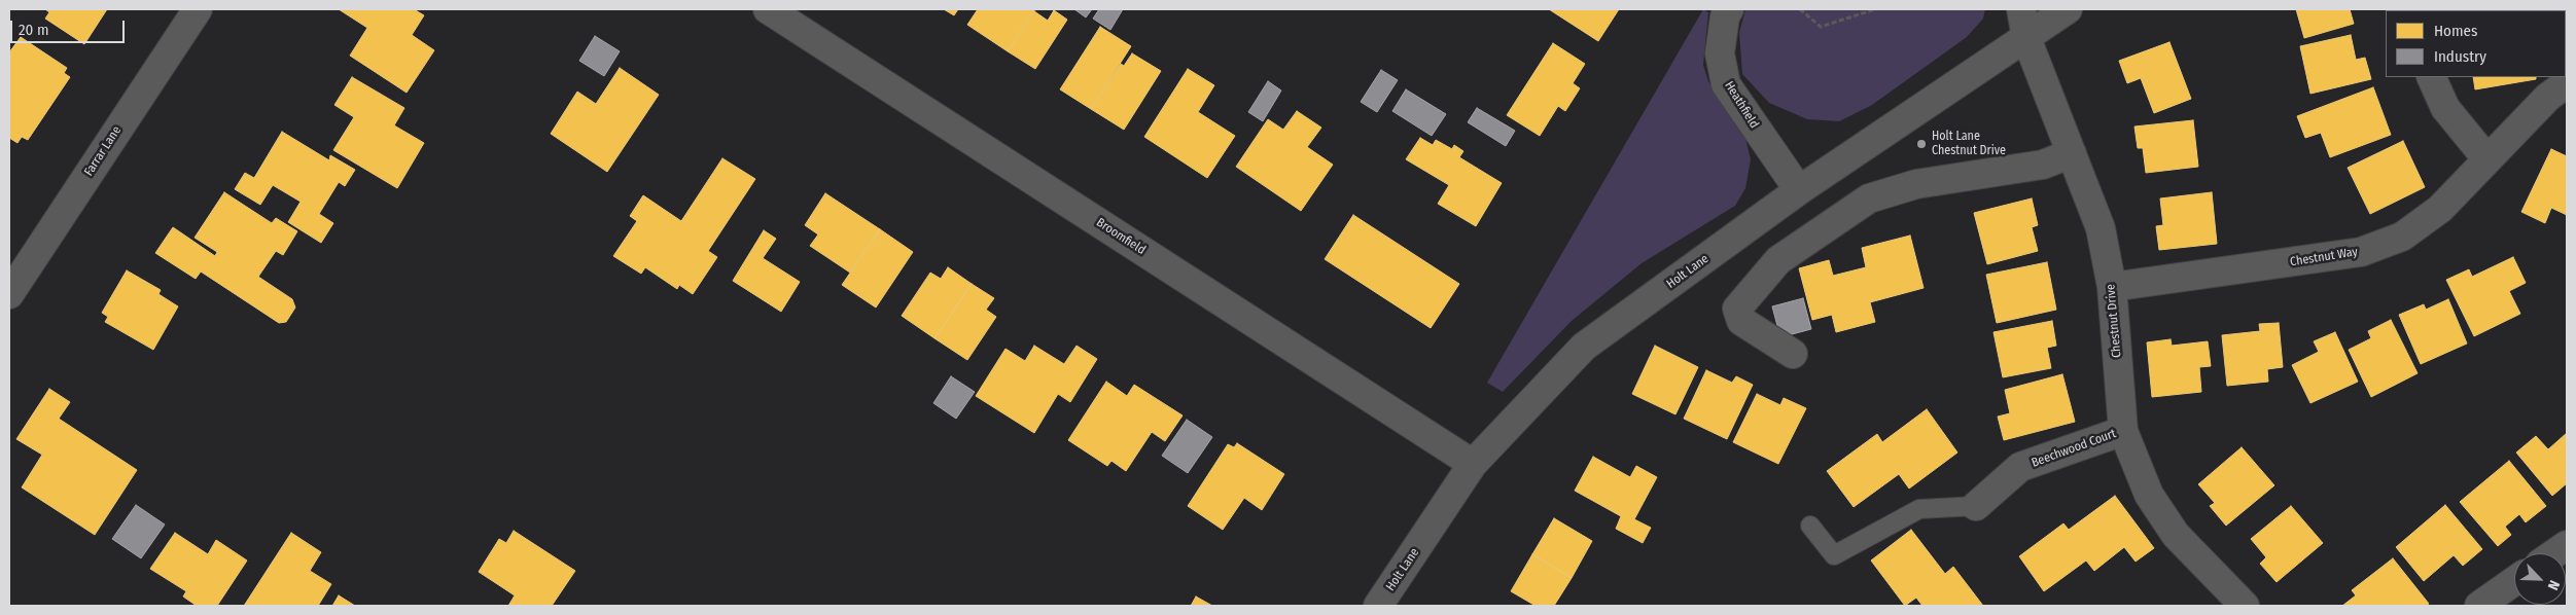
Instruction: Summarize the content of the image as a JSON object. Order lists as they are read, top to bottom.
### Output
{
  "streets": {
    "street": [
      "Heathfield",
      "Farrar Lane",
      "Broomfield",
      "Chestnut Way",
      "Holt Lane",
      "Chestnut Drive",
      "Beechwood Court"
    ]
  },
  "crossings": [
    ["Heathfield", "Holt Lane"],
    ["Broomfield", "Holt Lane"],
    ["Chestnut Way", "Chestnut Drive"],
    ["Holt Lane", "Chestnut Drive"],
    ["Chestnut Drive", "Beechwood Court"]
  ],
  "places": ["Holt Lane Chestnut Drive"],
  "legend": ["Homes", "Industry"],
  "scale_bar": "20 m",
  "north": "bottom right"
}
